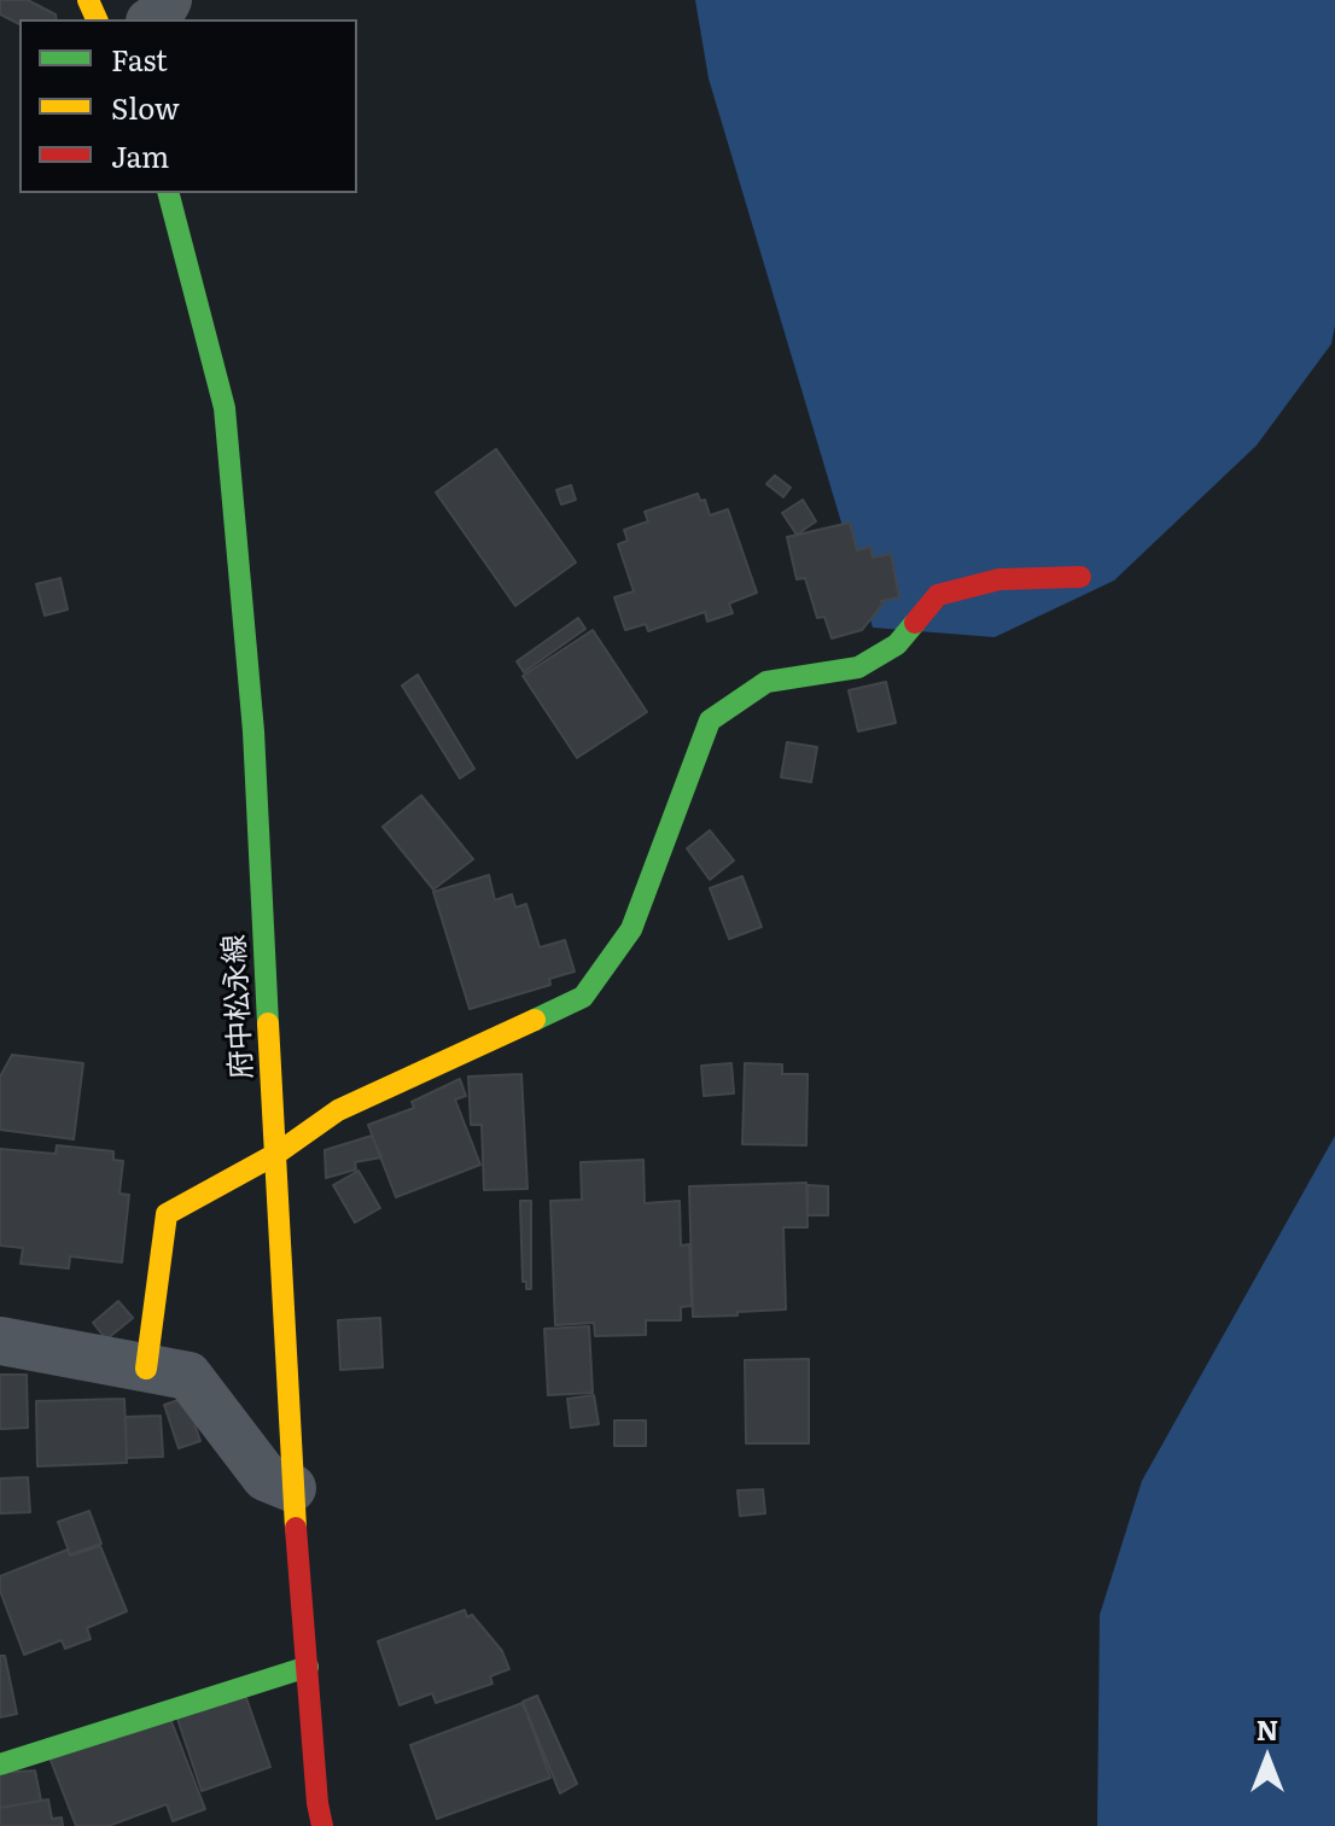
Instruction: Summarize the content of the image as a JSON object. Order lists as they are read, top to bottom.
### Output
{
  "streets": {
    "main road": ["府中松永線"]
  },
  "legend": ["Fast", "Slow", "Jam"],
  "north": "top"
}
